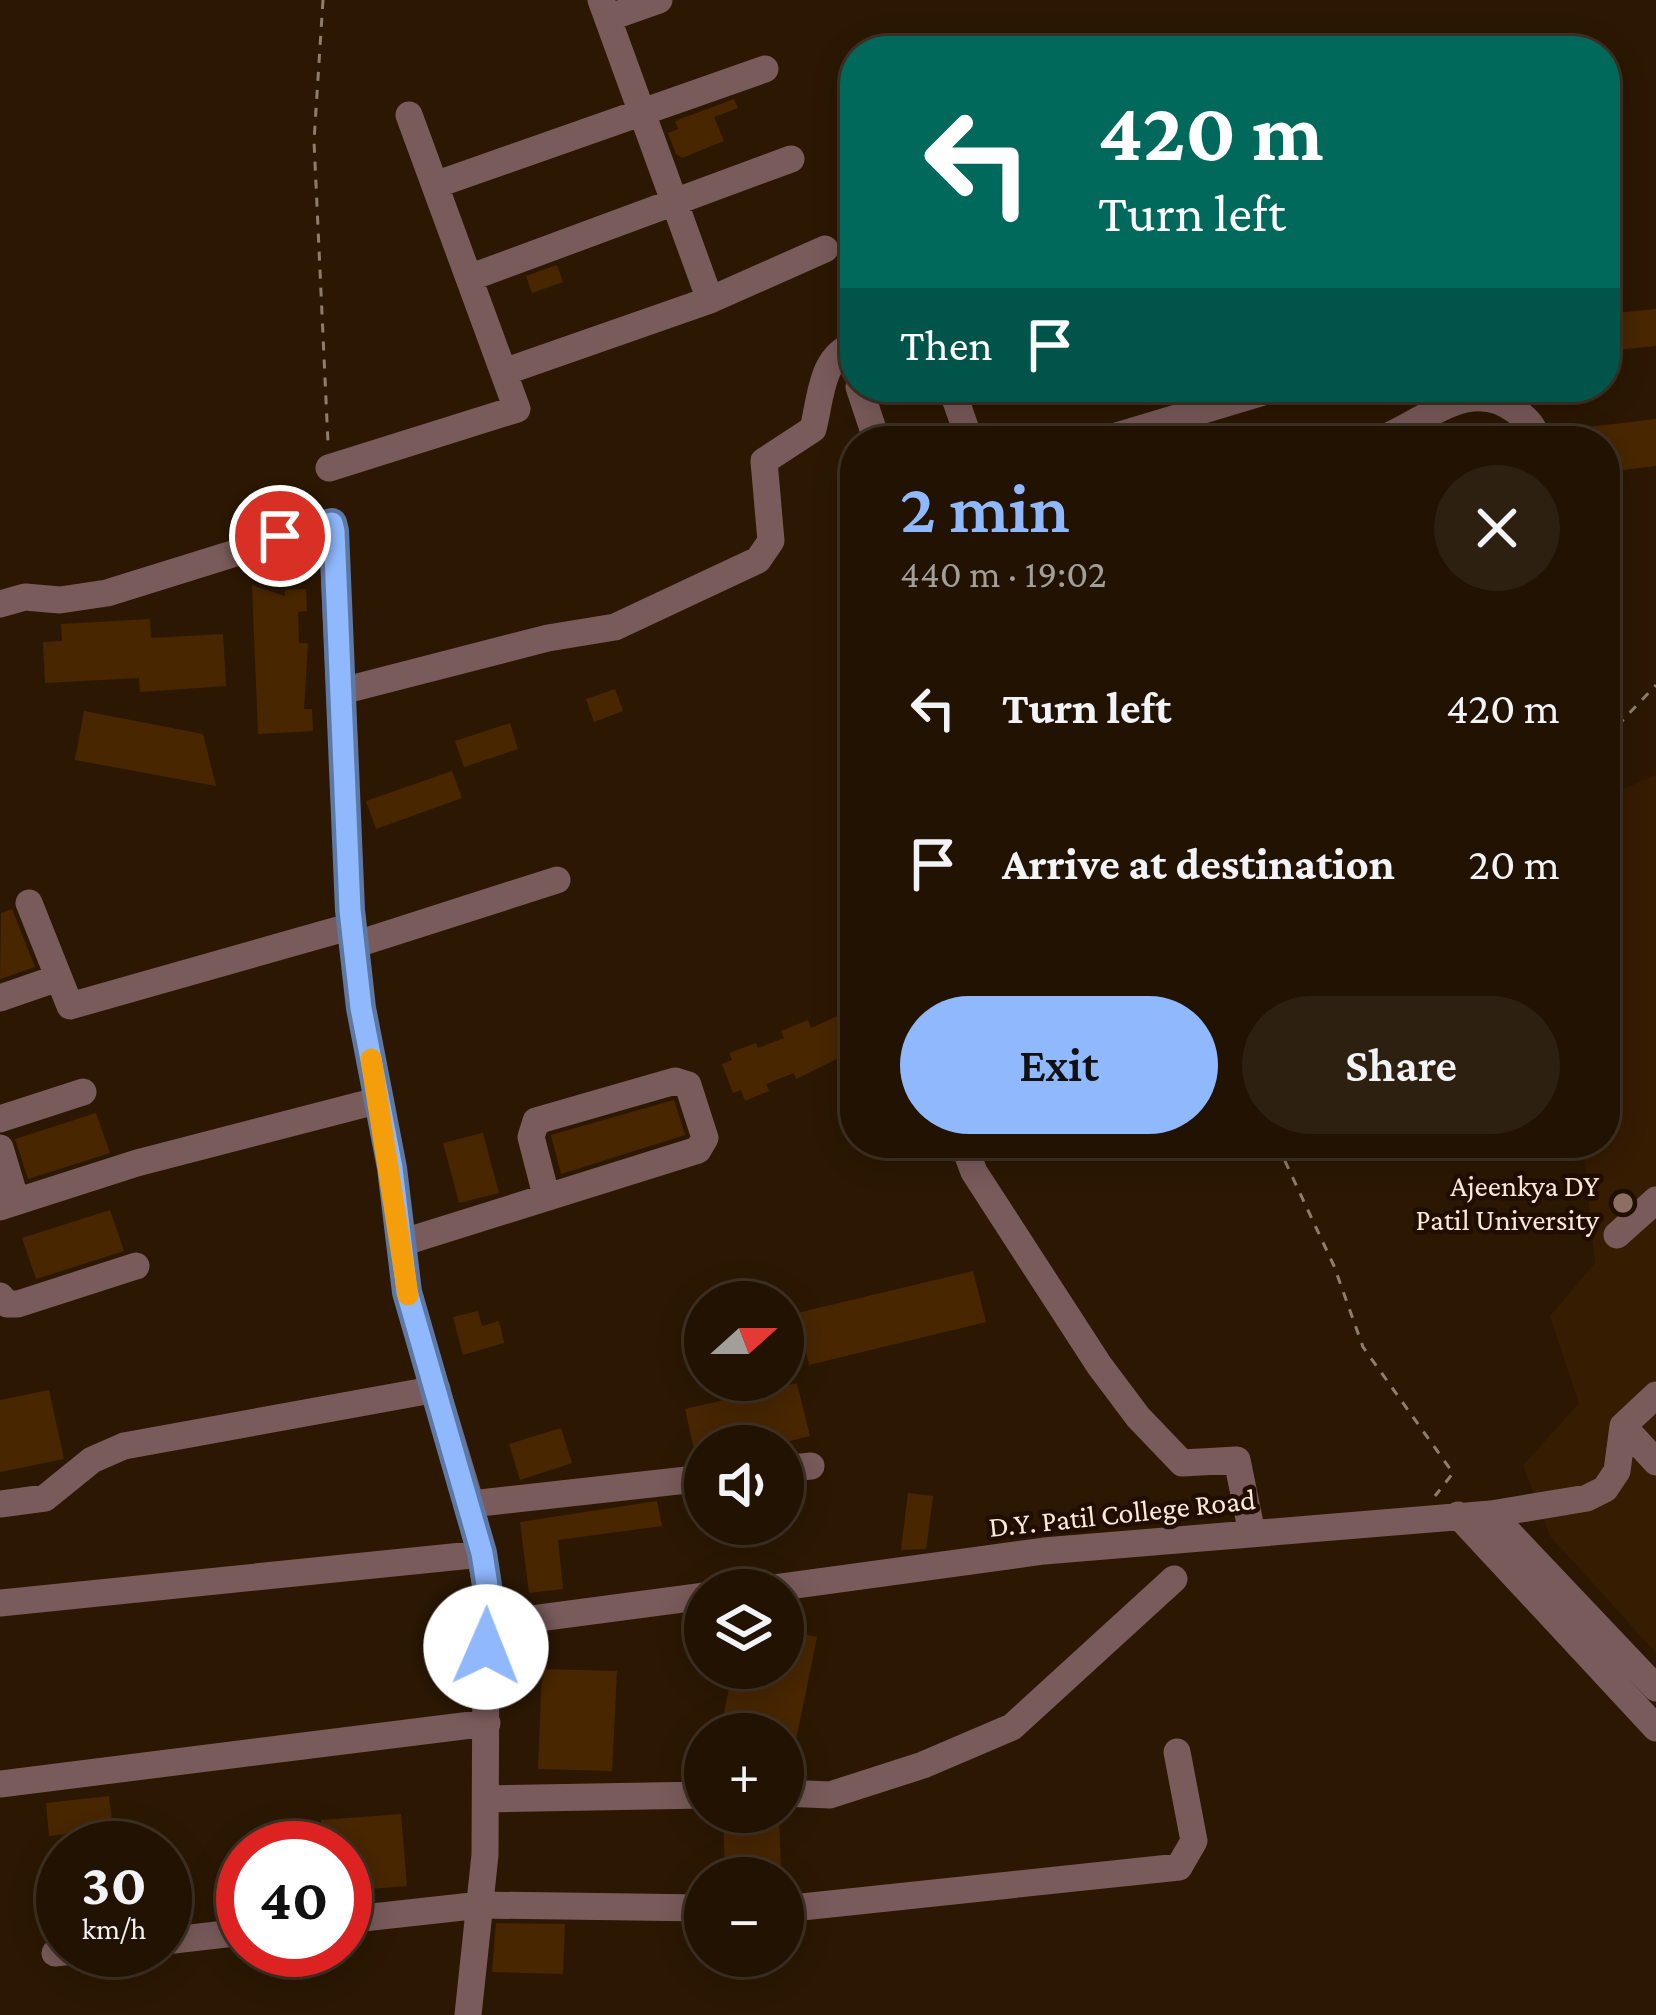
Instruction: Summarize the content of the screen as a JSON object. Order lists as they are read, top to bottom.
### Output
{
  "streets": {
    "street": ["D.Y. Patil College Road"]
  },
  "places": ["Ajeenkya DY Patil University"],
  "north": "right",
  "page": {
    "turn": ["420 m", "Turn left"],
    "then": "Then",
    "heading": ["2 min", "440 m · 19:02"],
    "list": [
      {
        "name": "Turn left",
        "value": "420 m"
      },
      {
        "name": "Arrive at destination",
        "value": "20 m"
      }
    ],
    "buttons": ["Exit", "Share"],
    "map_buttons": ["+", "−"],
    "speed": "30 km/h",
    "limit": "40"
  }
}
